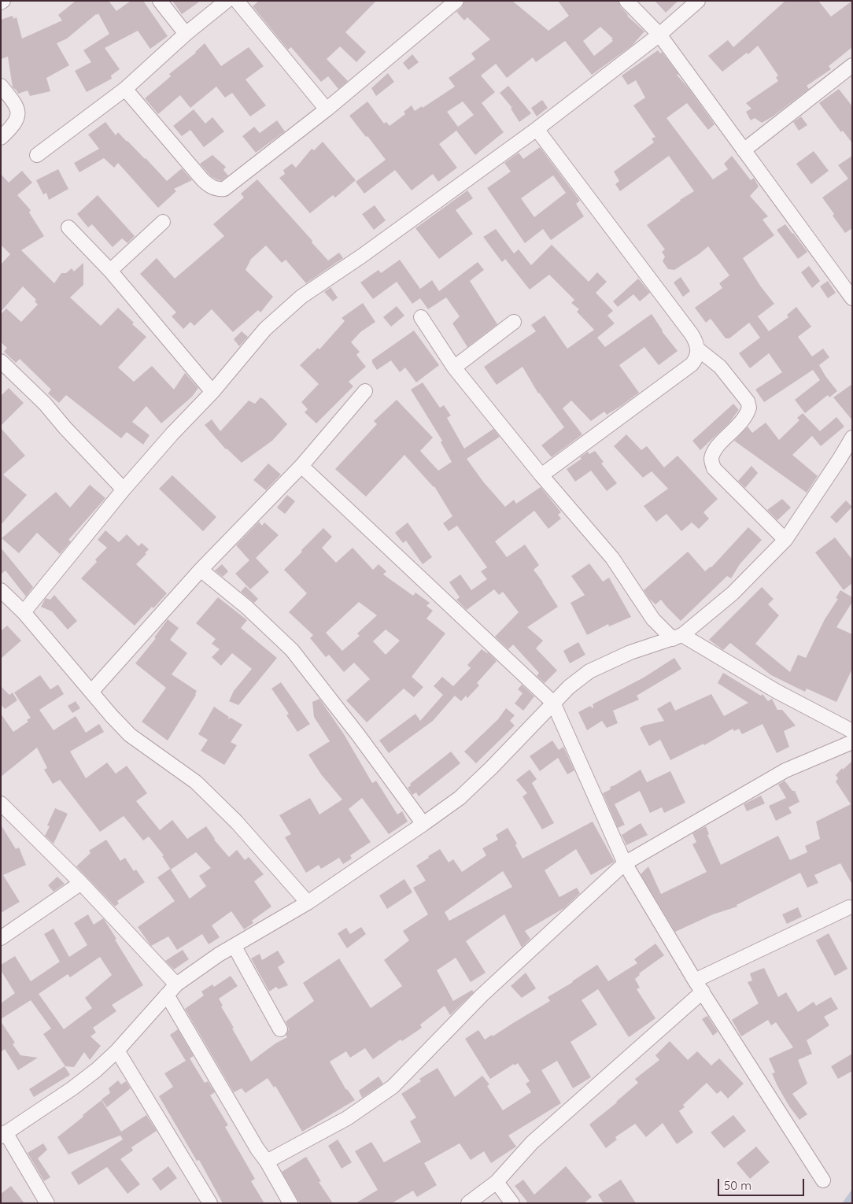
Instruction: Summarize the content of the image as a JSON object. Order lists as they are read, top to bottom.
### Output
{
  "scale_bar": "50 m"
}
